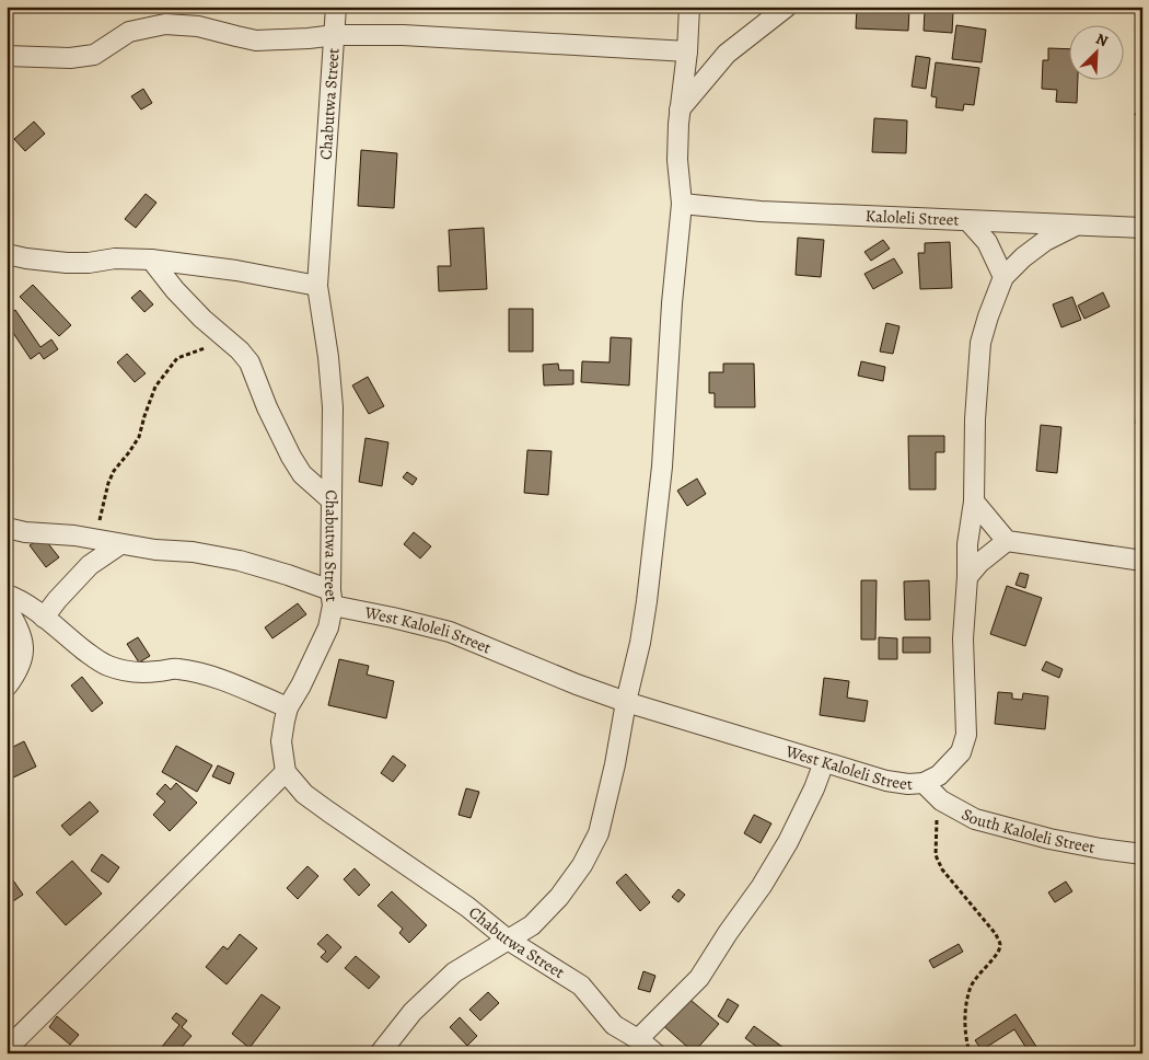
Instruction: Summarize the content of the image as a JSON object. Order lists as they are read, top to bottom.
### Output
{
  "streets": {
    "street": [
      "Chabutwa Street",
      "Kaloleli Street",
      "West Kaloleli Street",
      "South Kaloleli Street"
    ]
  },
  "crossings": [
    ["Chabutwa Street", "West Kaloleli Street"],
    ["West Kaloleli Street", "South Kaloleli Street"]
  ],
  "north": "top right"
}
